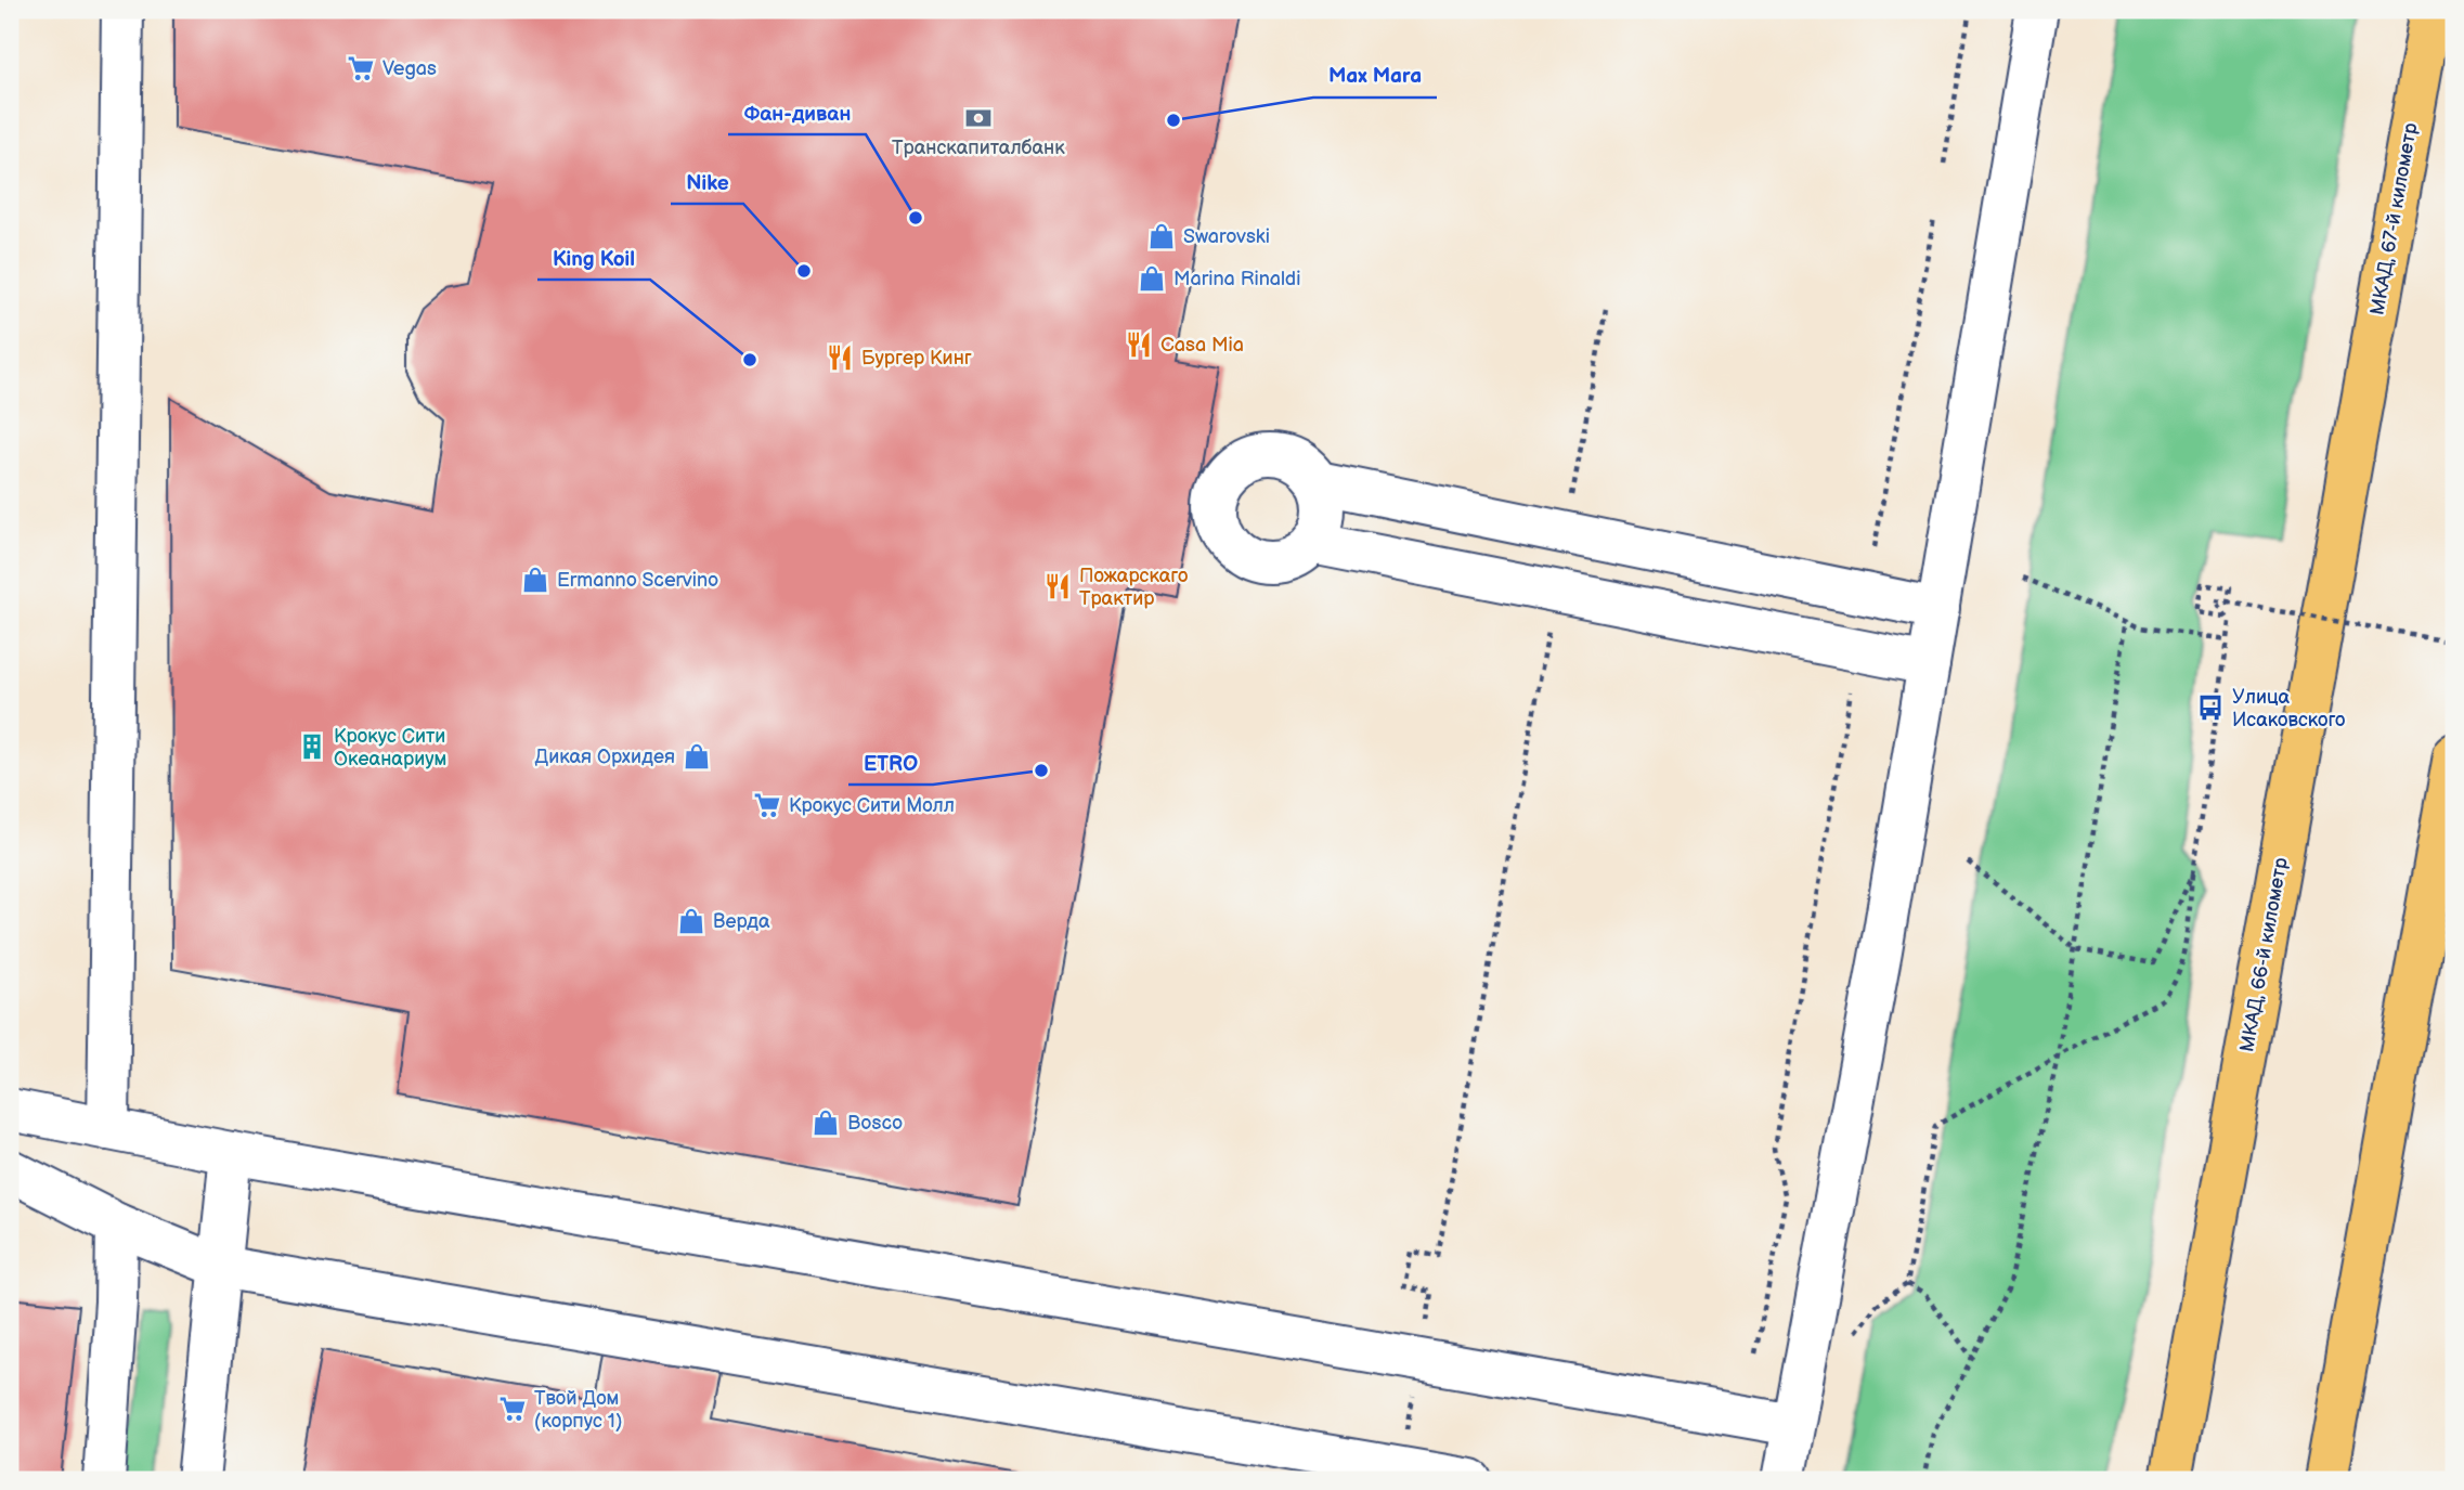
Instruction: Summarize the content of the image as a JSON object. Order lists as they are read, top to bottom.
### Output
{
  "streets": {
    "highway": ["МКАД, 67-й километр", "МКАД, 66-й километр"]
  },
  "crossings": [
    ["МКАД, 67-й километр", "МКАД, 66-й километр"]
  ],
  "places": {
    "supermarket": ["Vegas", "Крокус Сити Молл", "Твой Дом (корпус 1)"],
    "bank": ["Транскапиталбанк"],
    "other": [
      "Max Mara",
      "Фан-диван",
      "Nike",
      "King Koil",
      "ETRO"
    ],
    "shop": [
      "Swarovski",
      "Marina Rinaldi",
      "Ermanno Scervino",
      "Дикая Орхидея",
      "Верда",
      "Bosco"
    ],
    "restaurant": ["Casa Mia", "Бургер Кинг", "Пожарскаго Трактир"],
    "bus stop": ["Улица Исаковского"],
    "building": ["Крокус Сити Океанариум"]
  }
}
